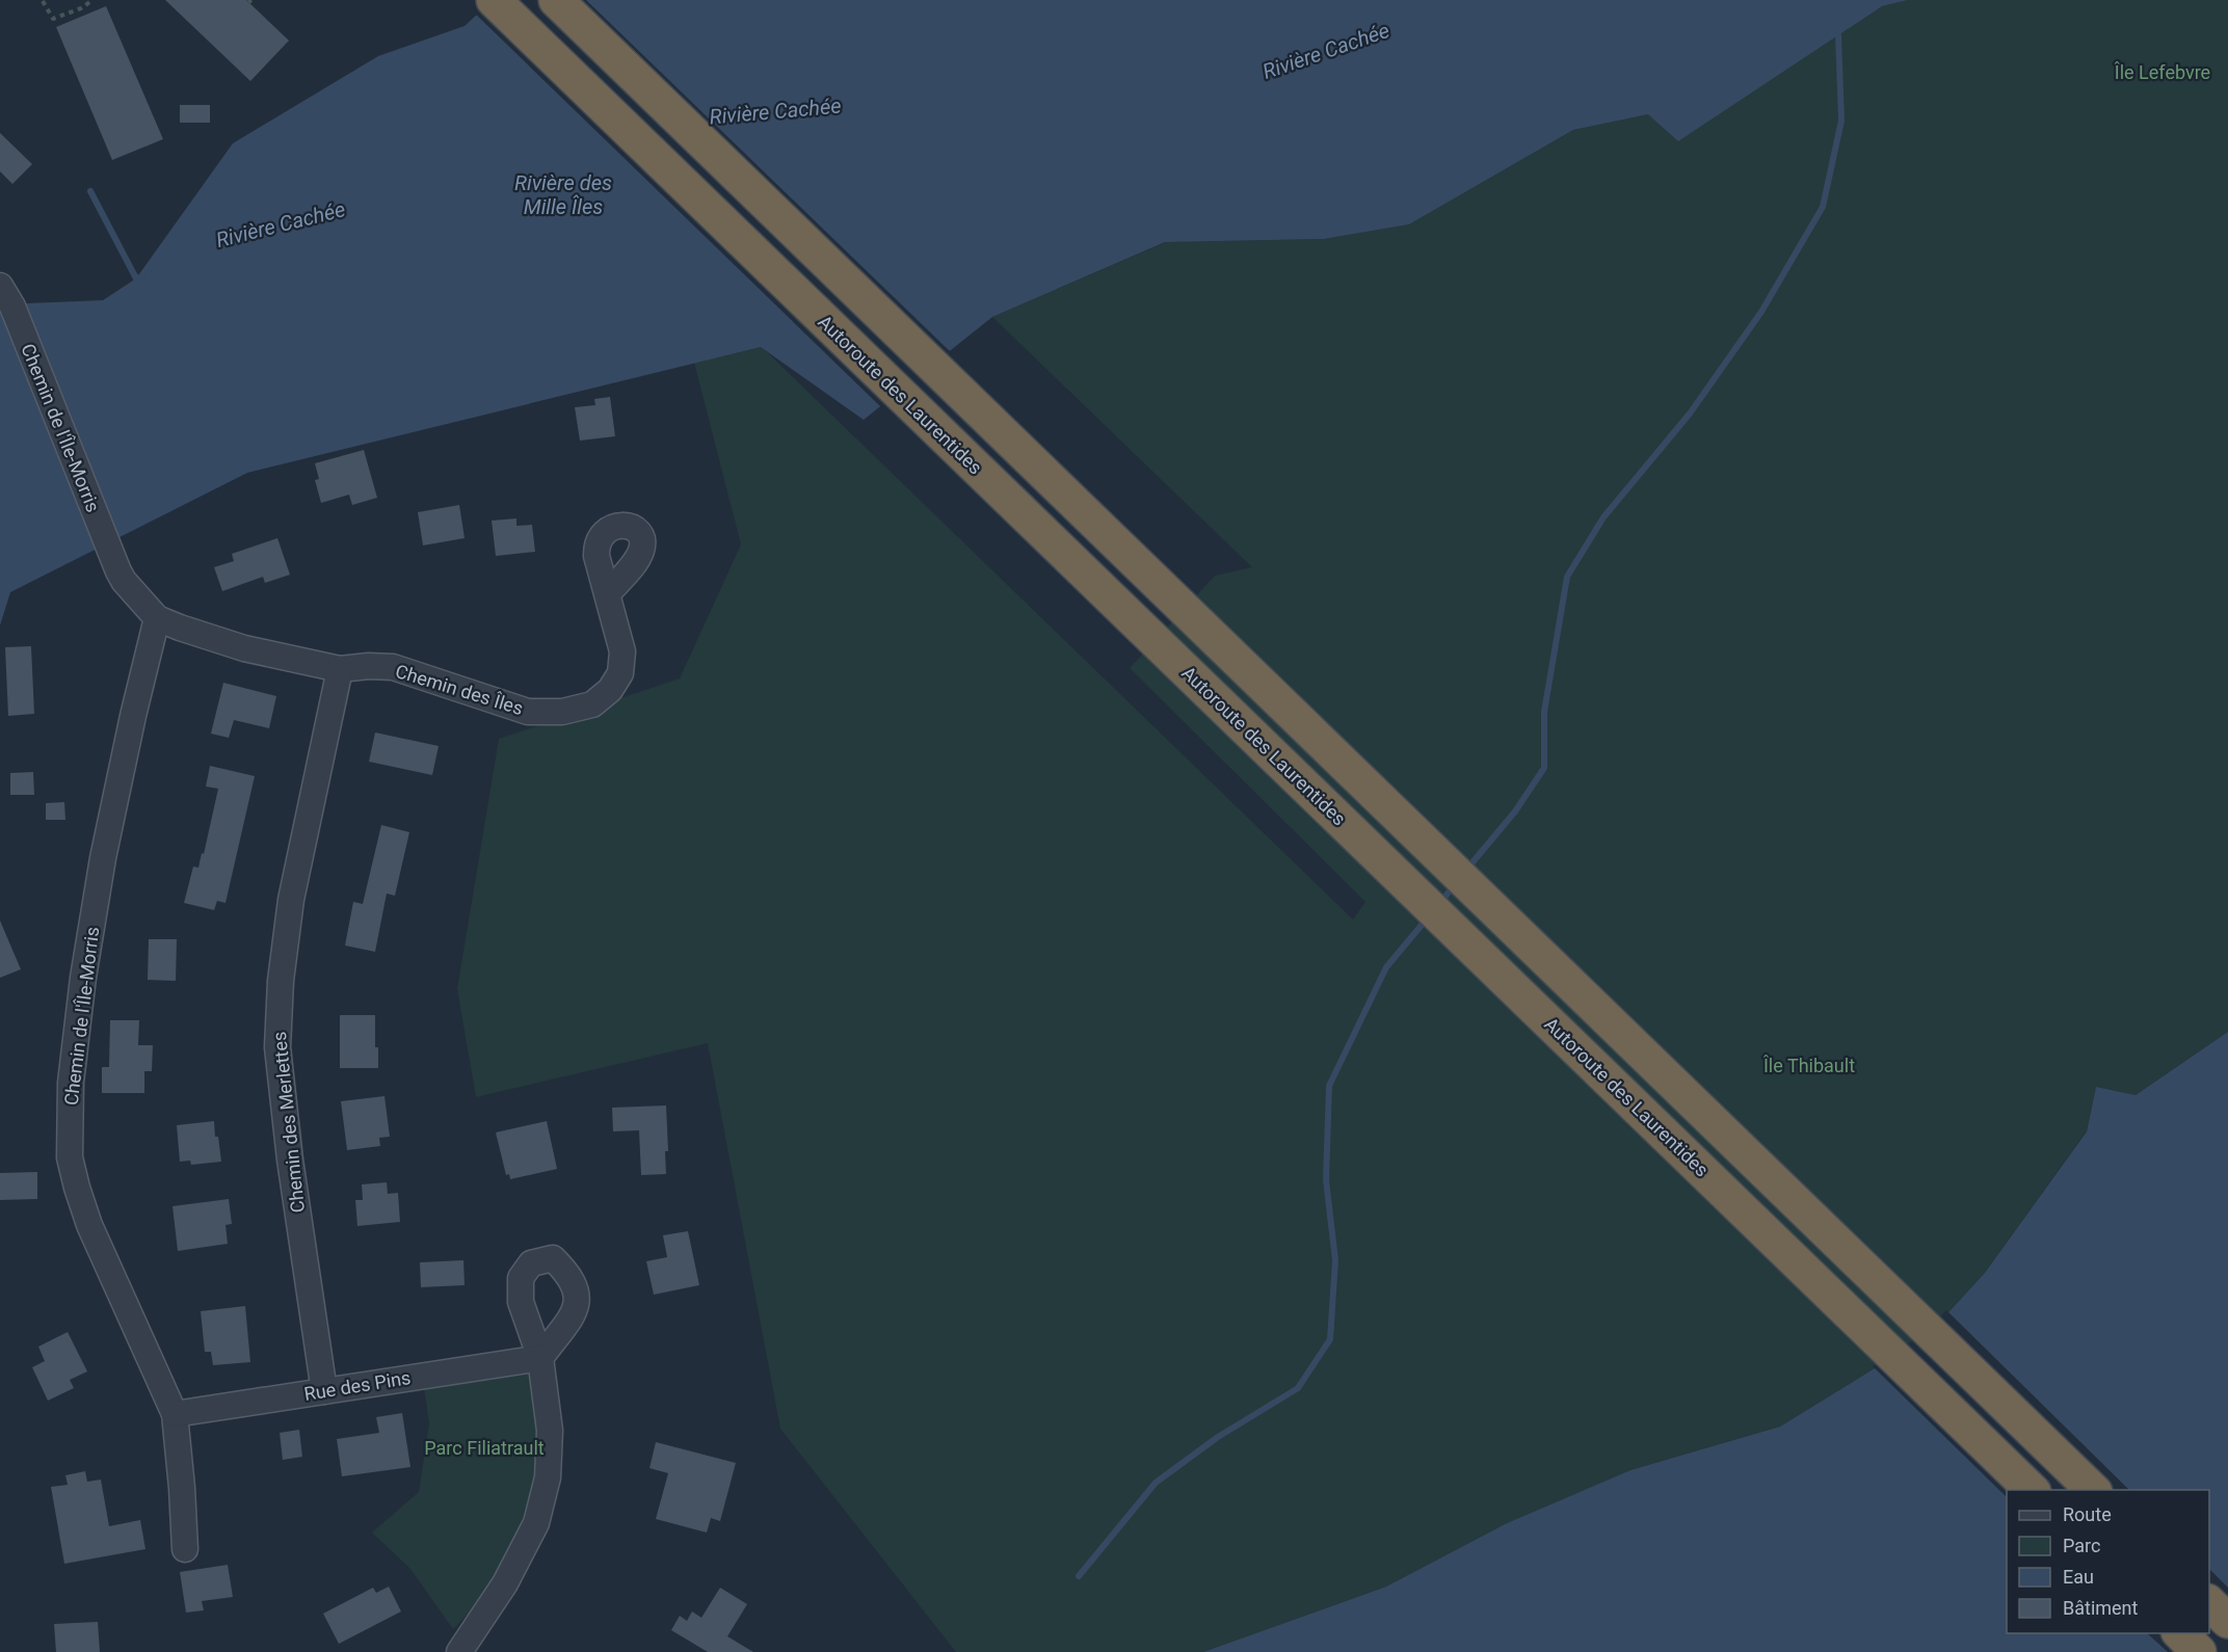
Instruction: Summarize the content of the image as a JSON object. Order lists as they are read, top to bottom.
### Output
{
  "streets": {
    "highway": ["Autoroute des Laurentides"],
    "street": [
      "Chemin de l'Île-Morris",
      "Chemin des Îles",
      "Chemin des Merlettes",
      "Rue des Pins"
    ]
  },
  "crossings": [
    ["Chemin de l'Île-Morris", "Chemin des Îles"],
    ["Chemin de l'Île-Morris", "Rue des Pins"],
    ["Chemin des Îles", "Chemin des Merlettes"],
    ["Chemin des Merlettes", "Rue des Pins"]
  ],
  "water": ["Rivière Cachée", "Rivière des Mille Îles"],
  "parks": ["Île Lefebvre", "Île Thibault", "Parc Filiatrault"],
  "legend": [
    "Route",
    "Parc",
    "Eau",
    "Bâtiment"
  ]
}
